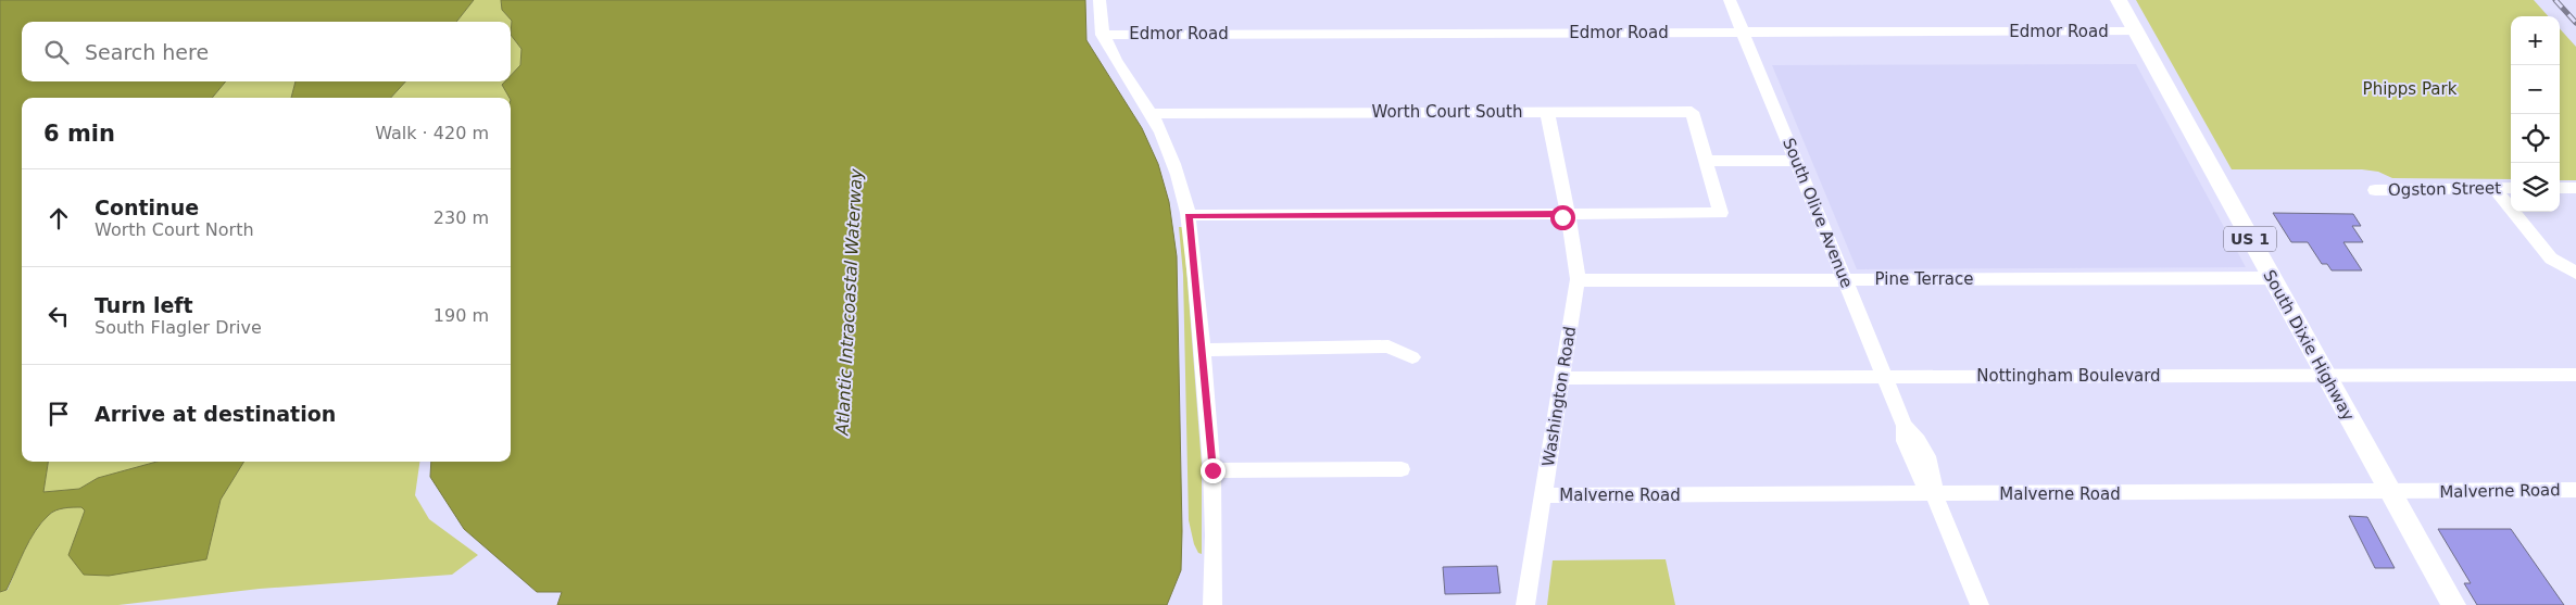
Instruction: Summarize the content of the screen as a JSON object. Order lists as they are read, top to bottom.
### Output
{
  "streets": {
    "main road": ["US 1", "South Dixie Highway"],
    "street": [
      "Edmor Road",
      "Worth Court South",
      "Ogston Street",
      "South Olive Avenue",
      "Pine Terrace",
      "Nottingham Boulevard",
      "Washington Road",
      "Malverne Road"
    ]
  },
  "crossings": [
    ["Edmor Road", "South Olive Avenue"],
    ["Edmor Road", "South Dixie Highway"],
    ["Worth Court South", "Washington Road"],
    ["South Olive Avenue", "Pine Terrace"],
    ["South Olive Avenue", "Nottingham Boulevard"],
    ["South Olive Avenue", "Malverne Road"],
    ["Pine Terrace", "South Dixie Highway"],
    ["Pine Terrace", "Washington Road"],
    ["South Dixie Highway", "Nottingham Boulevard"],
    ["South Dixie Highway", "Malverne Road"],
    ["Nottingham Boulevard", "Washington Road"],
    ["Washington Road", "Malverne Road"]
  ],
  "water": ["Atlantic Intracoastal Waterway"],
  "parks": ["Phipps Park"],
  "page": {
    "map_buttons": ["+", "−"],
    "search": "Search here",
    "heading": ["6 min", "Walk · 420 m"],
    "list": [
      ["Continue", "Worth Court North", "230 m"],
      ["Turn left", "South Flagler Drive", "190 m"],
      "Arrive at destination"
    ]
  }
}
